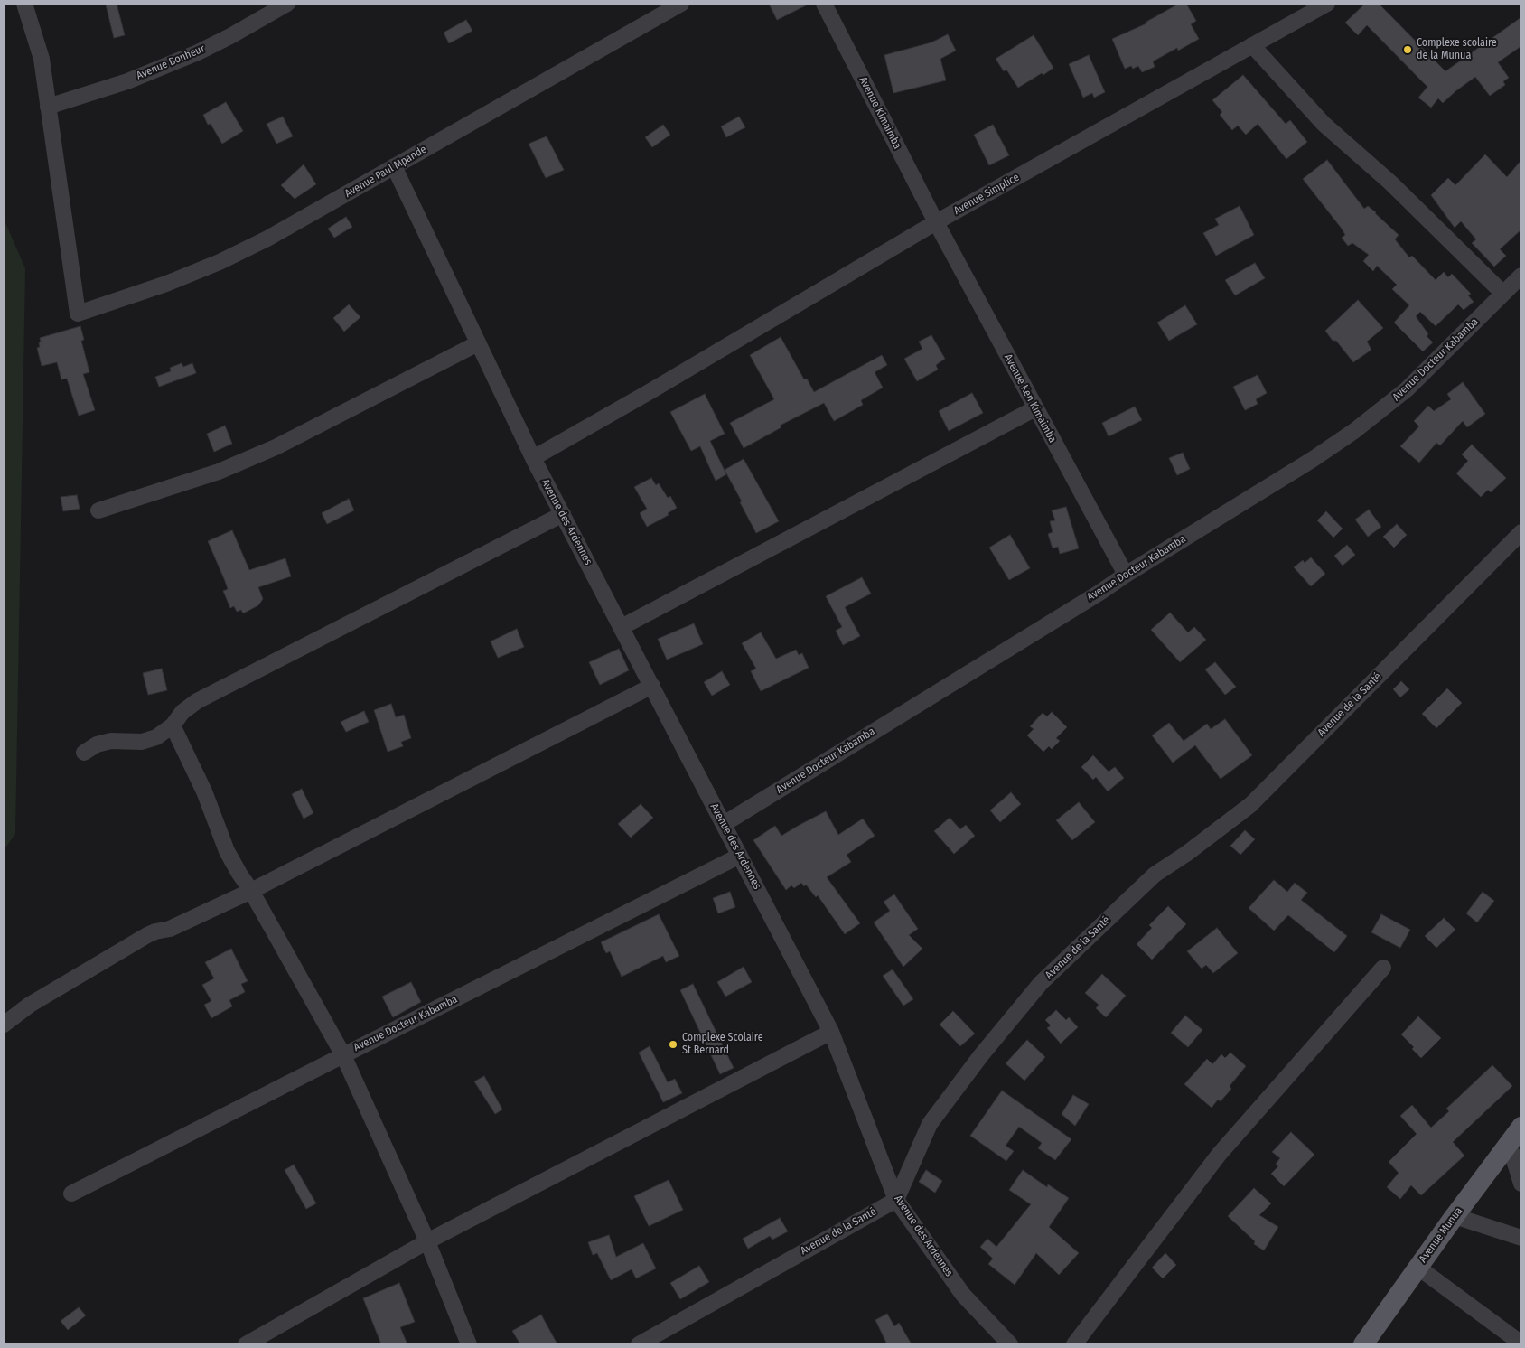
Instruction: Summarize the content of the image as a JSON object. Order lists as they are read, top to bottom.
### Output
{
  "streets": {
    "main road": ["Avenue Munua"],
    "street": [
      "Avenue Bonheur",
      "Avenue Kimaimba",
      "Avenue Paul Mpande",
      "Avenue Simplice",
      "Avenue Docteur Kabamba",
      "Avenue Ken Kimaimba",
      "Avenue des Ardennes",
      "Avenue de la Santé"
    ]
  },
  "crossings": [
    ["Avenue Bonheur", "Avenue Paul Mpande"],
    ["Avenue Kimaimba", "Avenue Simplice"],
    ["Avenue Kimaimba", "Avenue Ken Kimaimba"],
    ["Avenue Paul Mpande", "Avenue des Ardennes"],
    ["Avenue Simplice", "Avenue Ken Kimaimba"],
    ["Avenue Simplice", "Avenue des Ardennes"],
    ["Avenue Docteur Kabamba", "Avenue Ken Kimaimba"],
    ["Avenue Docteur Kabamba", "Avenue des Ardennes"],
    ["Avenue des Ardennes", "Avenue de la Santé"]
  ],
  "places": ["Complexe scolaire de la Munua", "Complexe Scolaire St Bernard"]
}
